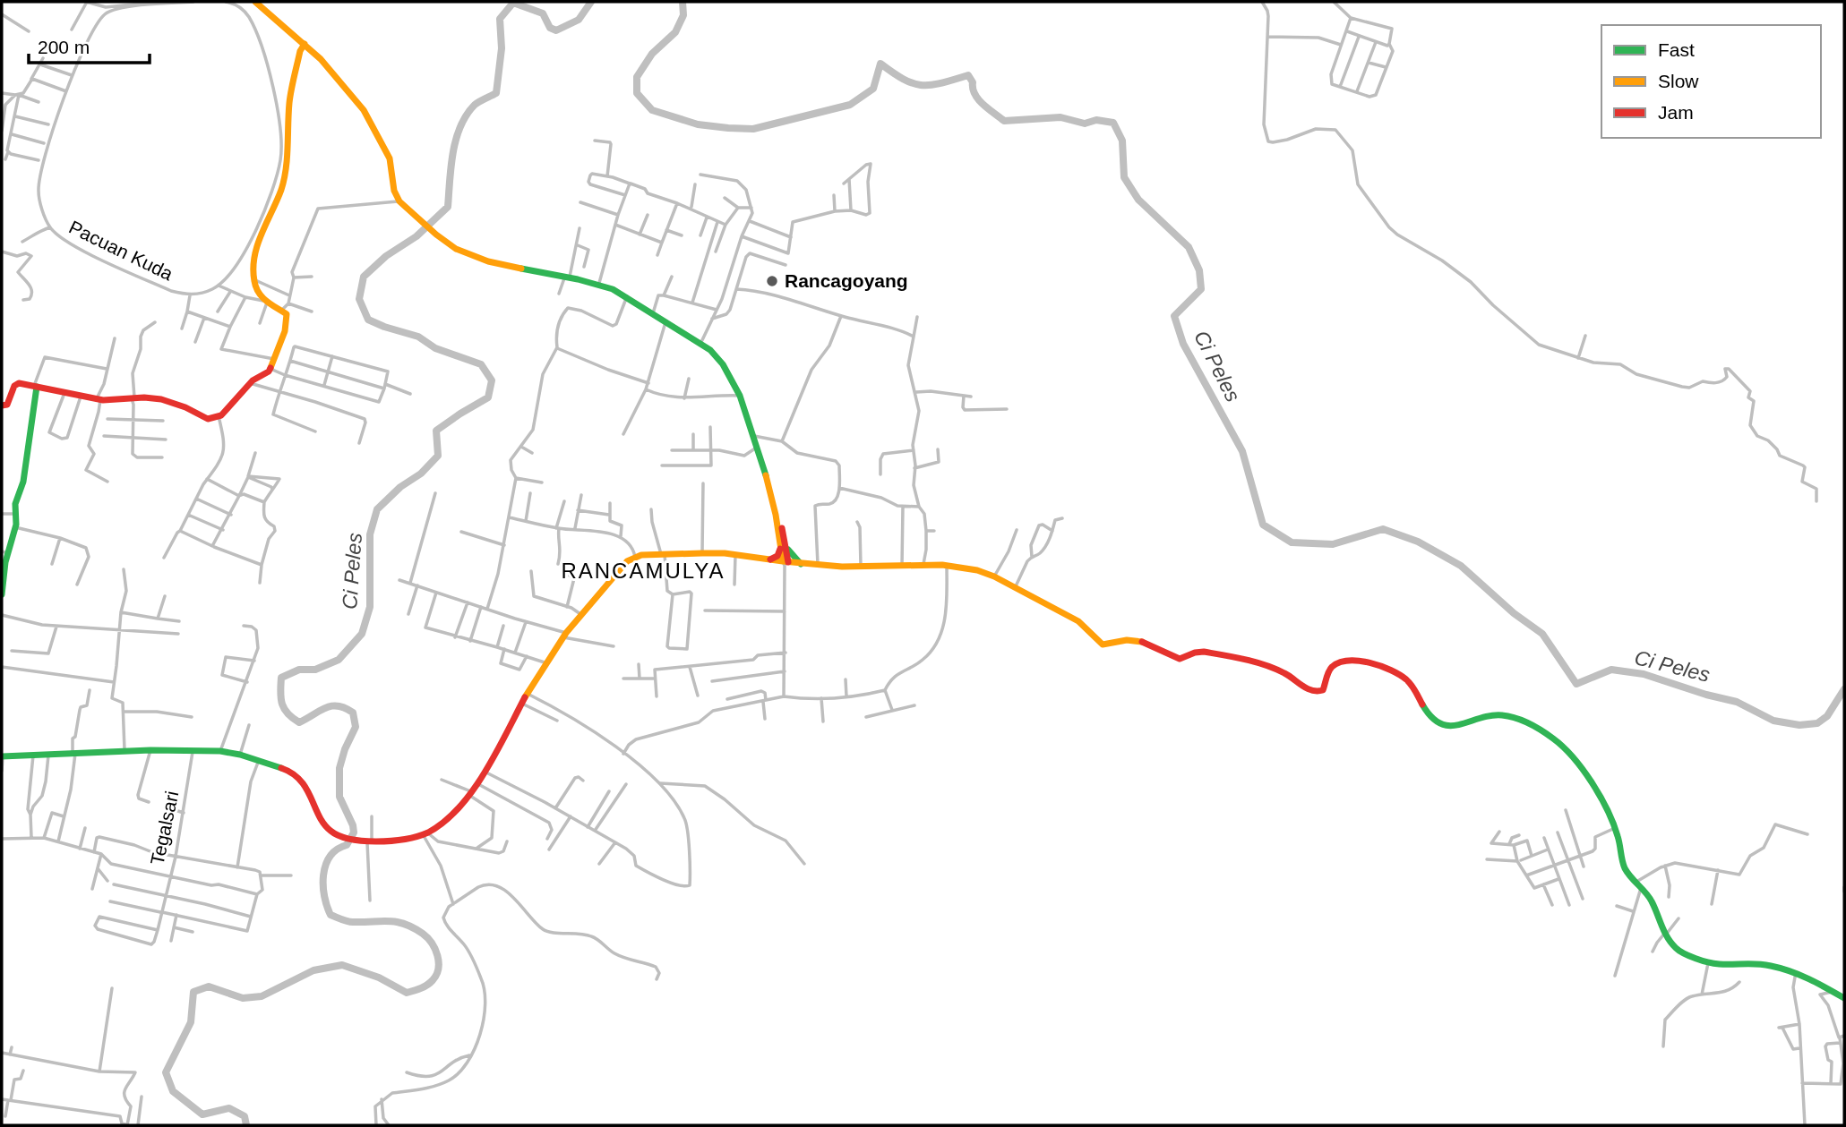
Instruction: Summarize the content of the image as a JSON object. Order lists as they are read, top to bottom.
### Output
{
  "streets": {
    "street": ["Pacuan Kuda", "Tegalsari"]
  },
  "districts": ["RANCAMULYA"],
  "water": ["Ci Peles"],
  "places": ["Rancagoyang"],
  "legend": ["Fast", "Slow", "Jam"],
  "scale_bar": "200 m"
}
